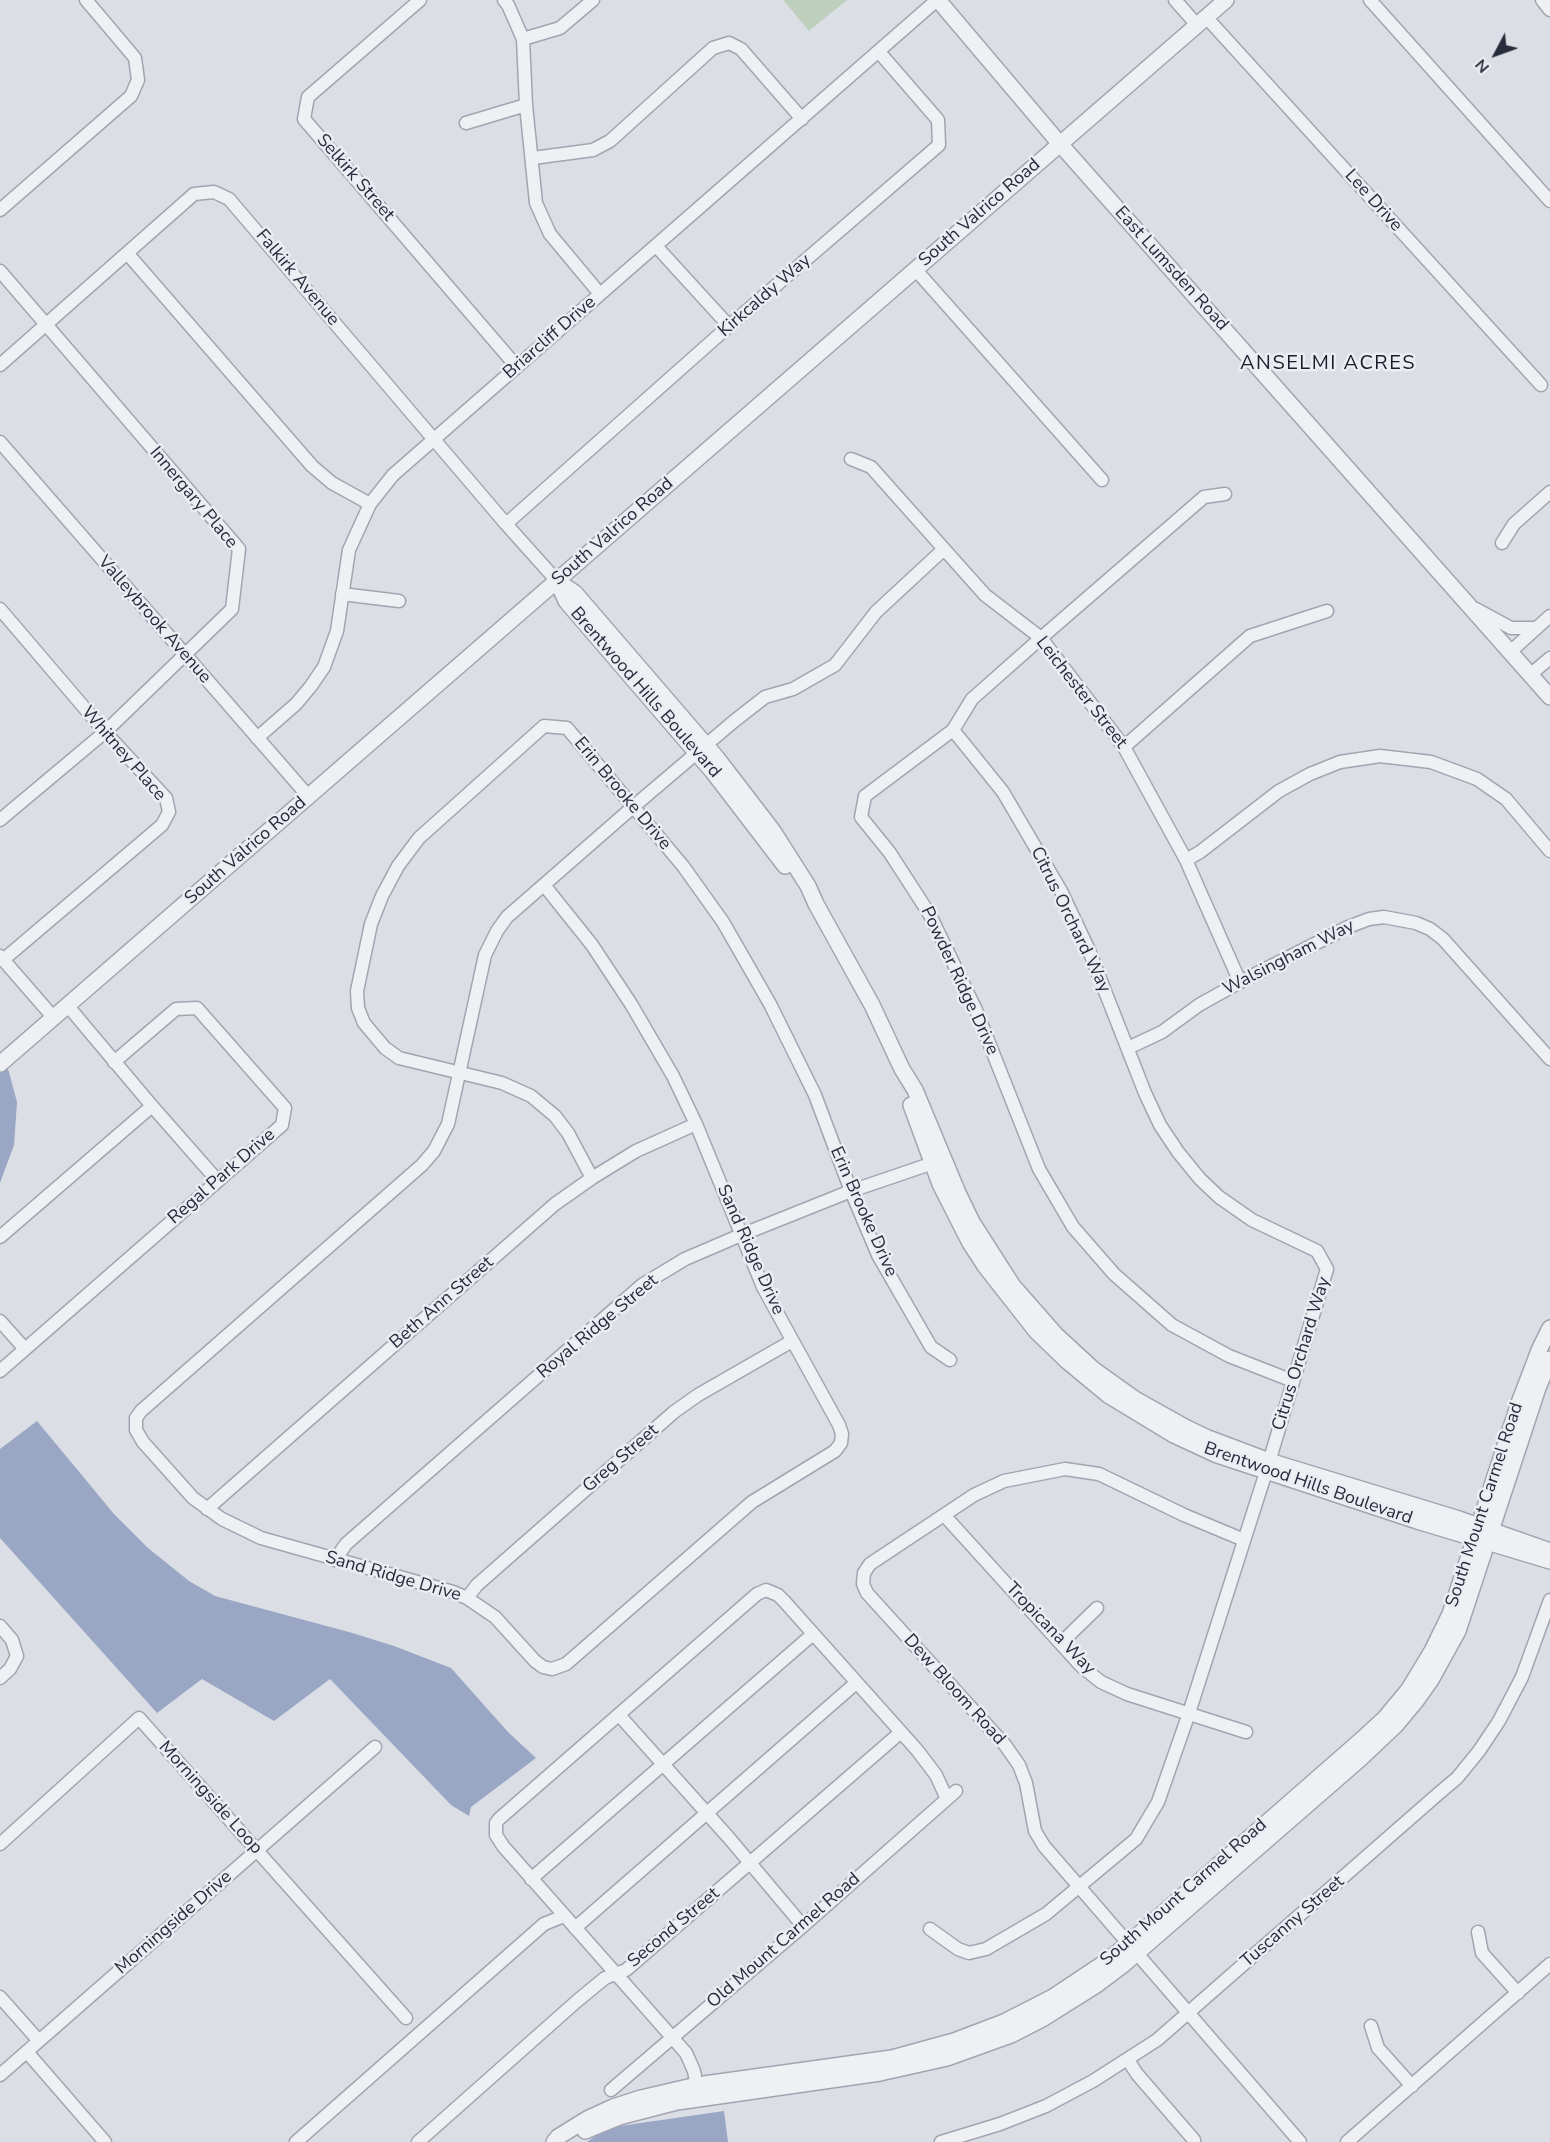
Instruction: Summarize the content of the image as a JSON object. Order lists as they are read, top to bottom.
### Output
{
  "streets": {
    "street": [
      "Selkirk Street",
      "Lee Drive",
      "South Valrico Road",
      "East Lumsden Road",
      "Falkirk Avenue",
      "Kirkcaldy Way",
      "Briarcliff Drive",
      "Innergary Place",
      "Valleybrook Avenue",
      "Brentwood Hills Boulevard",
      "Leichester Street",
      "Whitney Place",
      "Erin Brooke Drive",
      "Citrus Orchard Way",
      "Walsingham Way",
      "Powder Ridge Drive",
      "Regal Park Drive",
      "Sand Ridge Drive",
      "Beth Ann Street",
      "Royal Ridge Street",
      "Greg Street",
      "South Mount Carmel Road",
      "Tropicana Way",
      "Dew Bloom Road",
      "Morningside Loop",
      "Tuscanny Street",
      "Morningside Drive",
      "Second Street",
      "Old Mount Carmel Road"
    ]
  },
  "crossings": [
    ["Selkirk Street", "Briarcliff Drive"],
    ["Lee Drive", "South Valrico Road"],
    ["South Valrico Road", "East Lumsden Road"],
    ["South Valrico Road", "Falkirk Avenue"],
    ["South Valrico Road", "Valleybrook Avenue"],
    ["South Valrico Road", "Brentwood Hills Boulevard"],
    ["East Lumsden Road", "Briarcliff Drive"],
    ["Falkirk Avenue", "Kirkcaldy Way"],
    ["Falkirk Avenue", "Briarcliff Drive"],
    ["Falkirk Avenue", "Innergary Place"],
    ["Falkirk Avenue", "Brentwood Hills Boulevard"],
    ["Kirkcaldy Way", "Briarcliff Drive"],
    ["Briarcliff Drive", "Valleybrook Avenue"],
    ["Innergary Place", "Valleybrook Avenue"],
    ["Innergary Place", "Whitney Place"],
    ["Brentwood Hills Boulevard", "Citrus Orchard Way"],
    ["Brentwood Hills Boulevard", "Sand Ridge Drive"],
    ["Brentwood Hills Boulevard", "Royal Ridge Street"],
    ["Brentwood Hills Boulevard", "South Mount Carmel Road"],
    ["Leichester Street", "Walsingham Way"],
    ["Leichester Street", "Powder Ridge Drive"],
    ["Leichester Street", "Sand Ridge Drive"],
    ["Erin Brooke Drive", "Sand Ridge Drive"],
    ["Erin Brooke Drive", "Beth Ann Street"],
    ["Erin Brooke Drive", "Royal Ridge Street"],
    ["Citrus Orchard Way", "Walsingham Way"],
    ["Citrus Orchard Way", "Powder Ridge Drive"],
    ["Citrus Orchard Way", "Tropicana Way"],
    ["Citrus Orchard Way", "Dew Bloom Road"],
    ["Sand Ridge Drive", "Beth Ann Street"],
    ["Sand Ridge Drive", "Royal Ridge Street"],
    ["Sand Ridge Drive", "Greg Street"],
    ["South Mount Carmel Road", "Dew Bloom Road"],
    ["Tropicana Way", "Dew Bloom Road"],
    ["Dew Bloom Road", "Tuscanny Street"],
    ["Morningside Loop", "Morningside Drive"],
    ["Second Street", "Old Mount Carmel Road"]
  ],
  "districts": ["ANSELMI ACRES"],
  "north": "bottom left"
}
